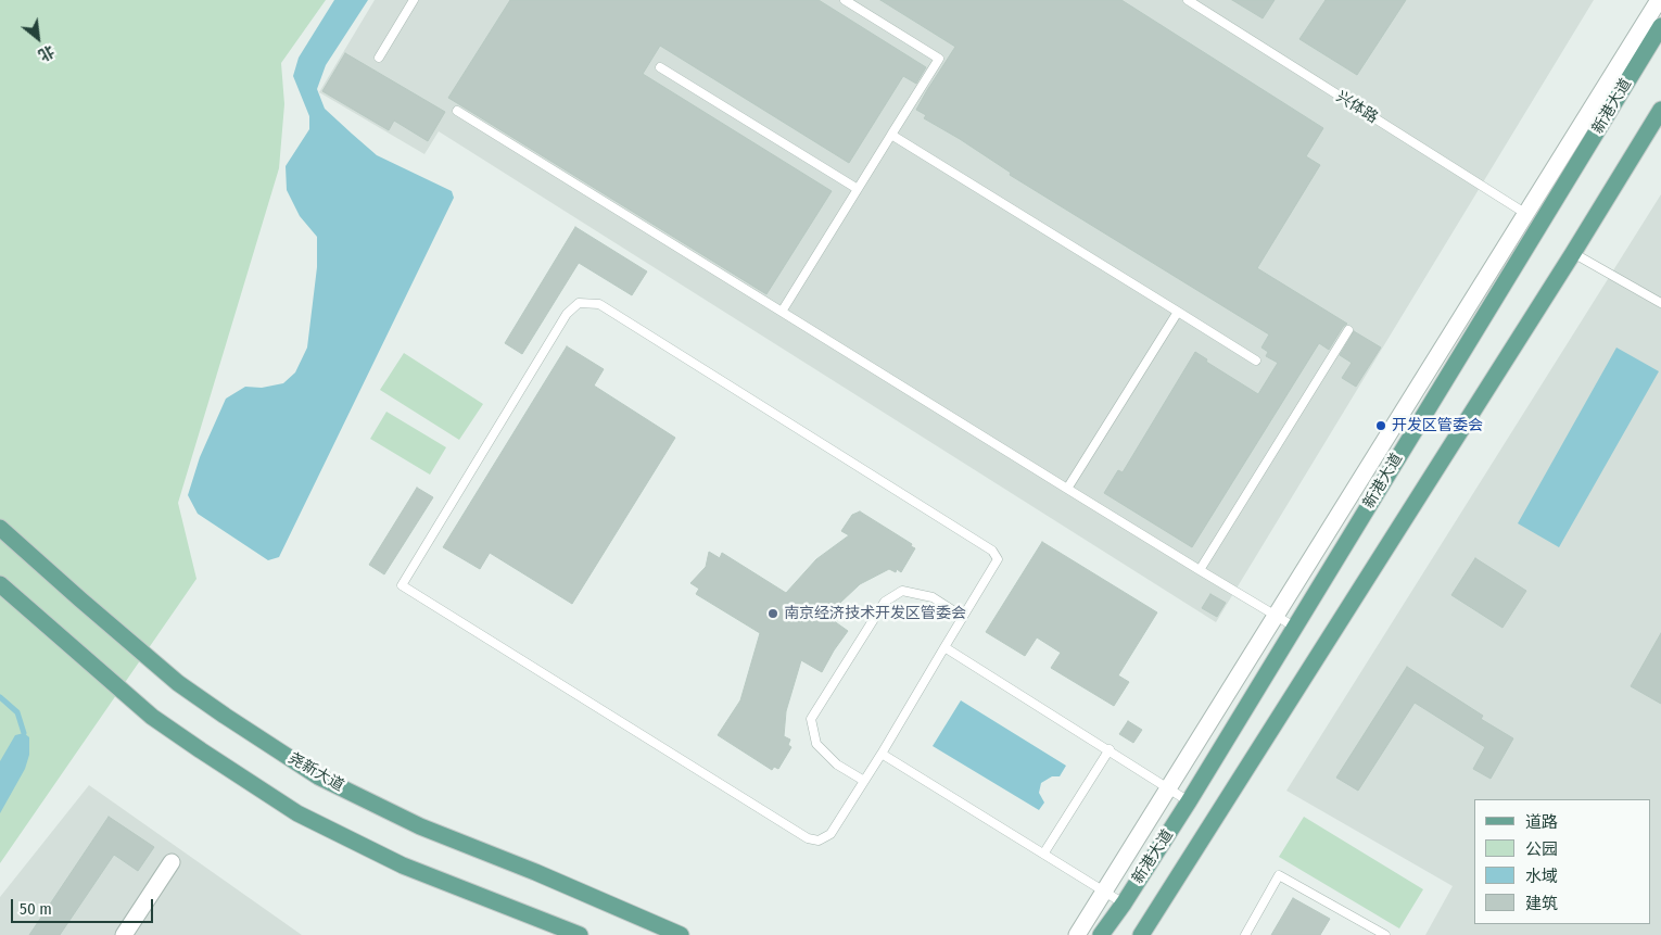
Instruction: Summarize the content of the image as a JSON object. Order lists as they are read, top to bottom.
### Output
{
  "streets": {
    "main road": ["新港大道", "尧新大道"],
    "lane": ["兴体路"]
  },
  "places": ["开发区管委会", "南京经济技术开发区管委会"],
  "legend": [
    "道路",
    "公园",
    "水域",
    "建筑"
  ],
  "scale_bar": "50 m",
  "north": "bottom right"
}
